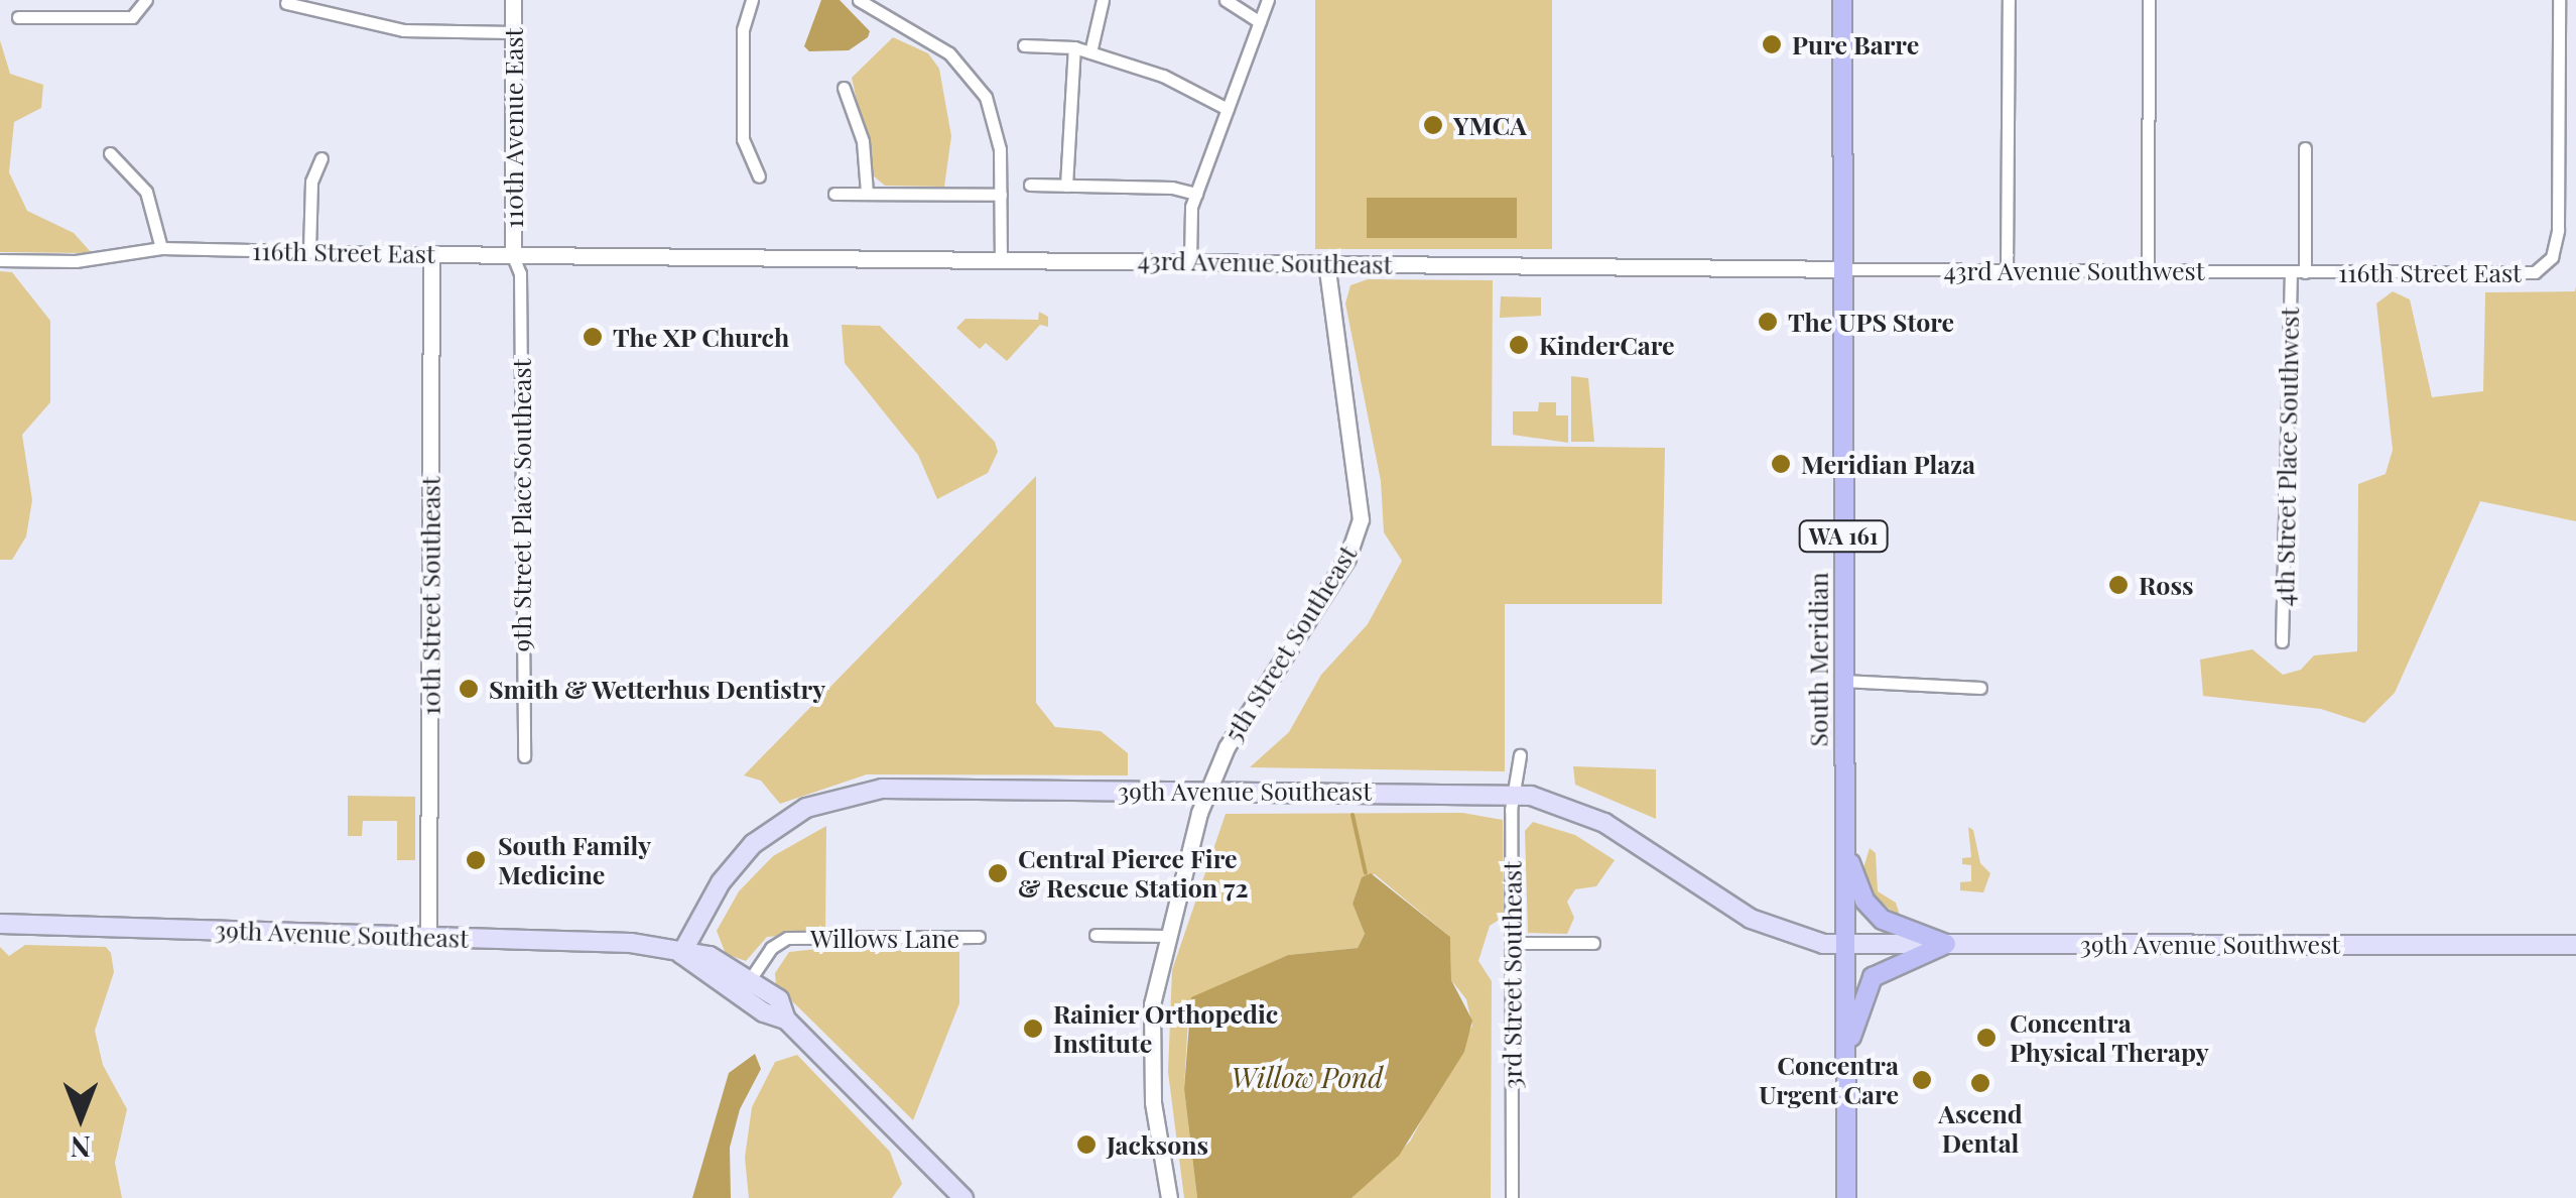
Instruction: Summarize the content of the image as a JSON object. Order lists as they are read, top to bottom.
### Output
{
  "streets": {
    "main road": [
      "WA 161",
      "South Meridian",
      "39th Avenue Southeast",
      "39th Avenue Southwest"
    ],
    "street": [
      "110th Avenue East",
      "116th Street East",
      "43rd Avenue Southeast",
      "43rd Avenue Southwest",
      "4th Street Place Southwest",
      "9th Street Place Southeast",
      "10th Street Southeast",
      "5th Street Southeast",
      "Willows Lane",
      "3rd Street Southeast"
    ]
  },
  "crossings": [
    ["110th Avenue East", "116th Street East"],
    ["110th Avenue East", "9th Street Place Southeast"],
    ["116th Street East", "43rd Avenue Southeast"],
    ["116th Street East", "43rd Avenue Southwest"],
    ["116th Street East", "9th Street Place Southeast"],
    ["116th Street East", "10th Street Southeast"],
    ["43rd Avenue Southeast", "43rd Avenue Southwest"],
    ["43rd Avenue Southeast", "5th Street Southeast"],
    ["43rd Avenue Southeast", "South Meridian"],
    ["43rd Avenue Southwest", "4th Street Place Southwest"],
    ["43rd Avenue Southwest", "South Meridian"],
    ["10th Street Southeast", "39th Avenue Southeast"],
    ["5th Street Southeast", "39th Avenue Southeast"],
    ["South Meridian", "39th Avenue Southeast"],
    ["South Meridian", "39th Avenue Southwest"],
    ["39th Avenue Southeast", "Willows Lane"],
    ["39th Avenue Southeast", "39th Avenue Southwest"],
    ["39th Avenue Southeast", "3rd Street Southeast"]
  ],
  "water": ["Willow Pond"],
  "places": [
    "Pure Barre",
    "YMCA",
    "The UPS Store",
    "The XP Church",
    "KinderCare",
    "Meridian Plaza",
    "Ross",
    "Smith & Wetterhus Dentistry",
    "South Family Medicine",
    "Central Pierce Fire & Rescue Station 72",
    "Rainier Orthopedic Institute",
    "Concentra Physical Therapy",
    "Concentra Urgent Care",
    "Ascend Dental",
    "Jacksons"
  ],
  "north": "bottom"
}
